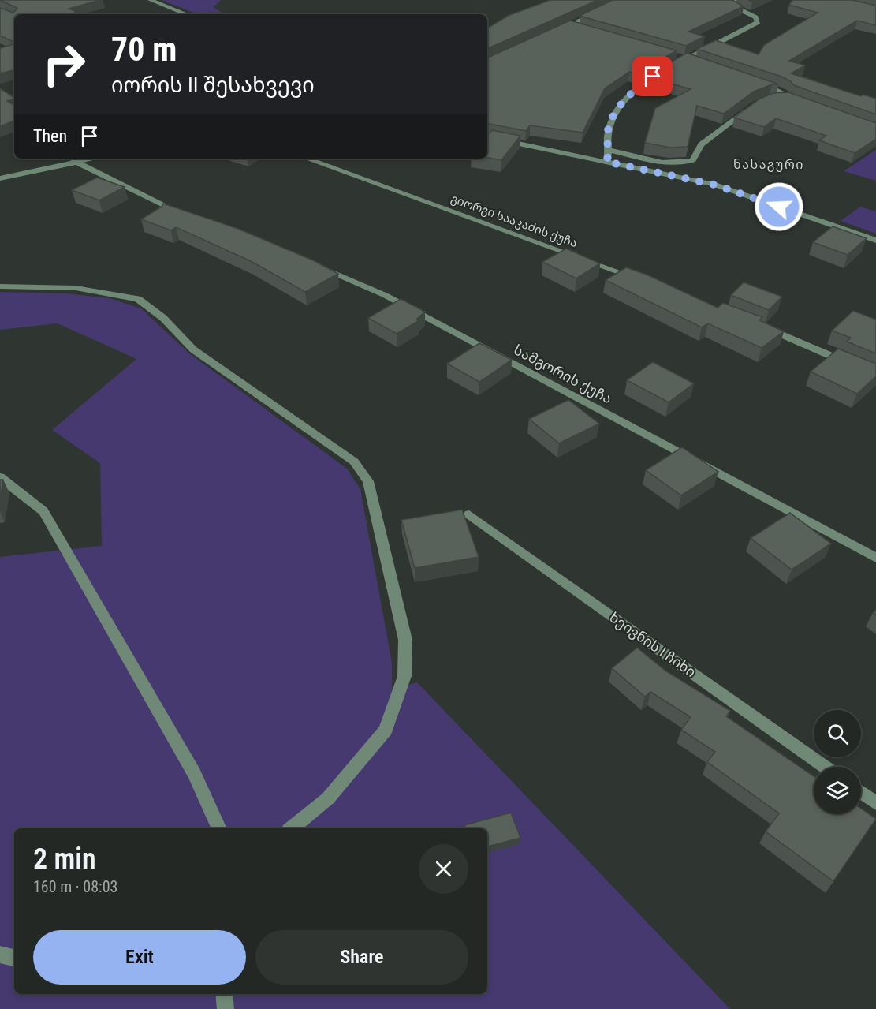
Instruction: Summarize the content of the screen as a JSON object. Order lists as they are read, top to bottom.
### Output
{
  "streets": {
    "street": ["გიორგი სააკაძის ქუჩა", "სამგორის ქუჩა", "ხეივნის I ჩიხი"]
  },
  "districts": ["ნასაგური"],
  "page": {
    "turn": ["70 m", "იორის II შესახვევი"],
    "then": "Then",
    "heading": ["2 min", "160 m · 08:03"],
    "buttons": ["Exit", "Share"]
  }
}
